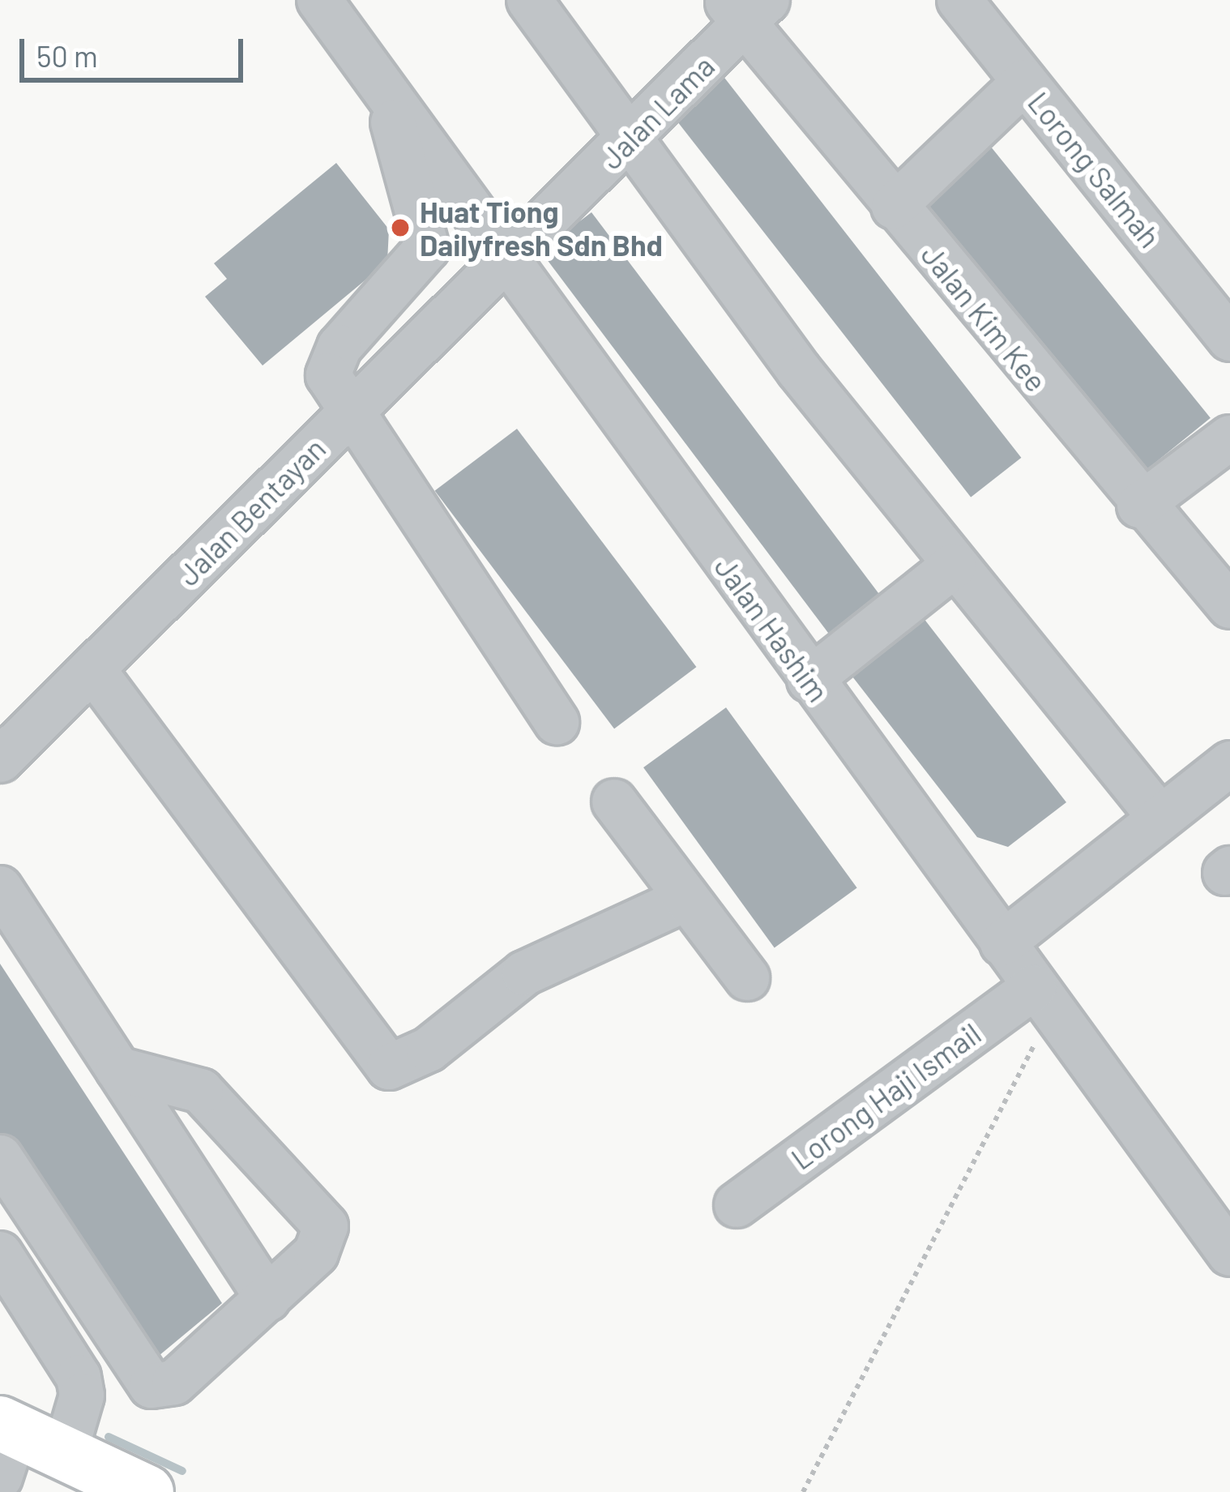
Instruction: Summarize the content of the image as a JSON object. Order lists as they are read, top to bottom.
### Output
{
  "streets": {
    "street": [
      "Jalan Lama",
      "Lorong Salmah",
      "Jalan Kim Kee",
      "Jalan Bentayan",
      "Jalan Hashim",
      "Lorong Haji Ismail"
    ]
  },
  "crossings": [
    ["Jalan Lama", "Jalan Kim Kee"],
    ["Jalan Lama", "Jalan Bentayan"],
    ["Jalan Lama", "Jalan Hashim"],
    ["Jalan Bentayan", "Jalan Hashim"],
    ["Jalan Hashim", "Lorong Haji Ismail"]
  ],
  "places": ["Huat Tiong Dailyfresh Sdn Bhd"],
  "scale_bar": "50 m"
}
